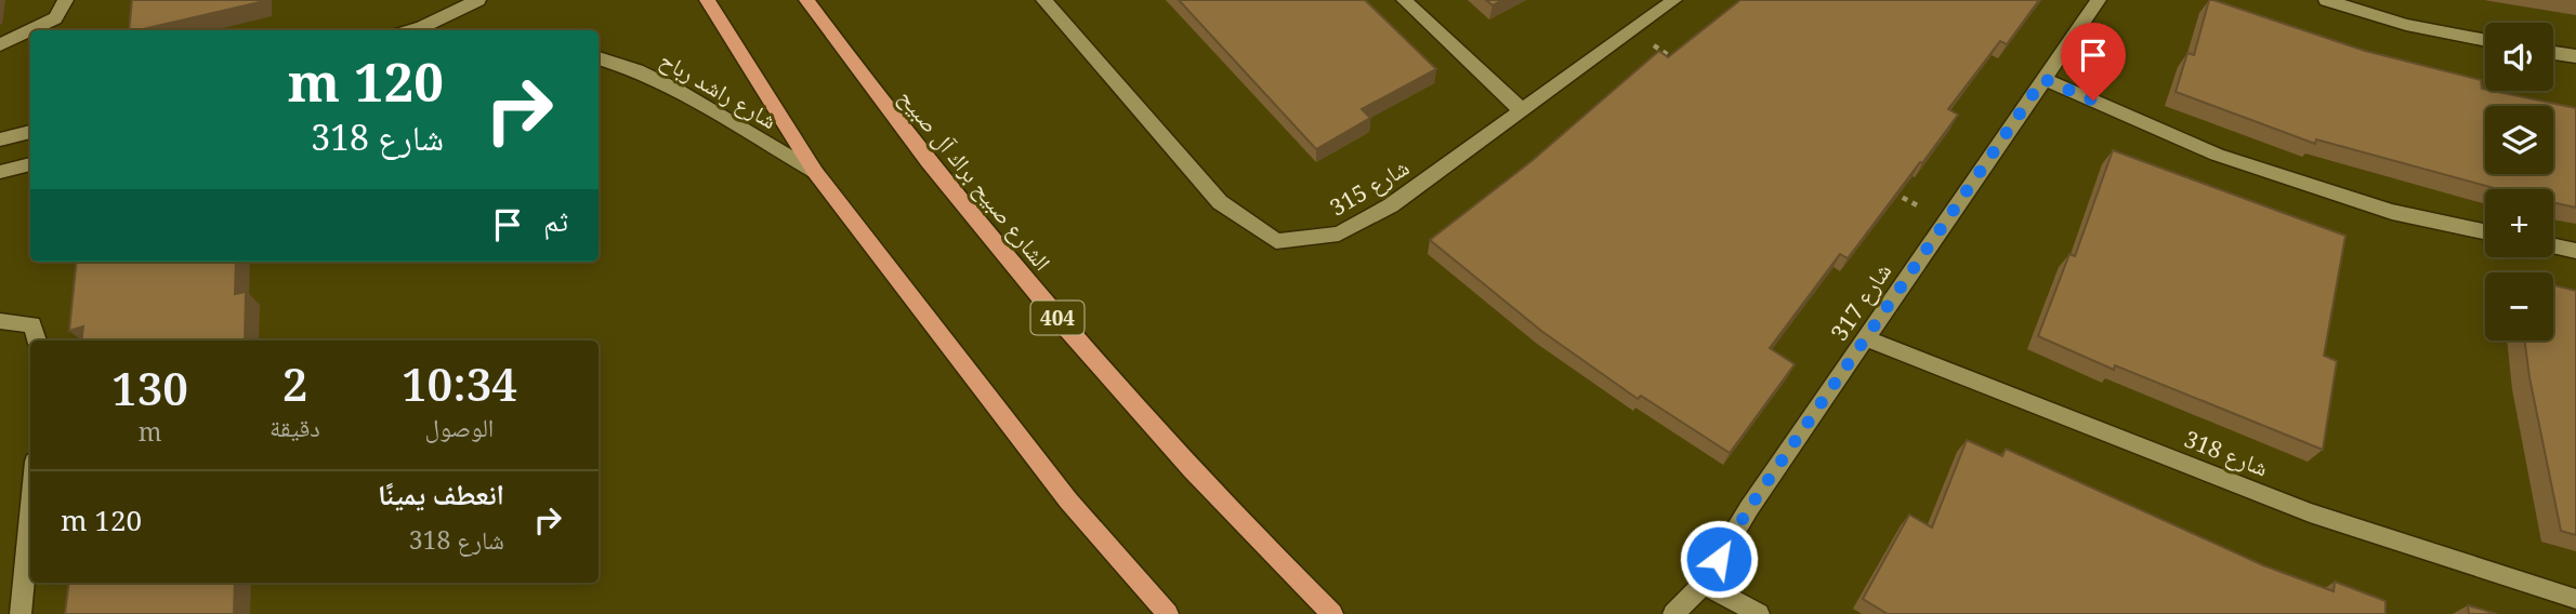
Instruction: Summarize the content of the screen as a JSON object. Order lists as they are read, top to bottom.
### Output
{
  "streets": {
    "main road": ["الشارع صبيح براك آل صبيح", "404"],
    "street": [
      "شارع راشد رباح",
      "شارع 315",
      "شارع 317",
      "شارع 318"
    ]
  },
  "crossings": [
    ["شارع 317", "شارع 318"]
  ],
  "page": {
    "map_buttons": ["+", "−"],
    "turn": ["120 m", "شارع 318"],
    "then": "ثم",
    "eta": [
      "10:34",
      "الوصول",
      "2",
      "دقيقة",
      "130",
      "m"
    ],
    "list": [
      {
        "name": "انعطف يمينًا",
        "note": "شارع 318",
        "value": "120 m"
      }
    ]
  }
}
